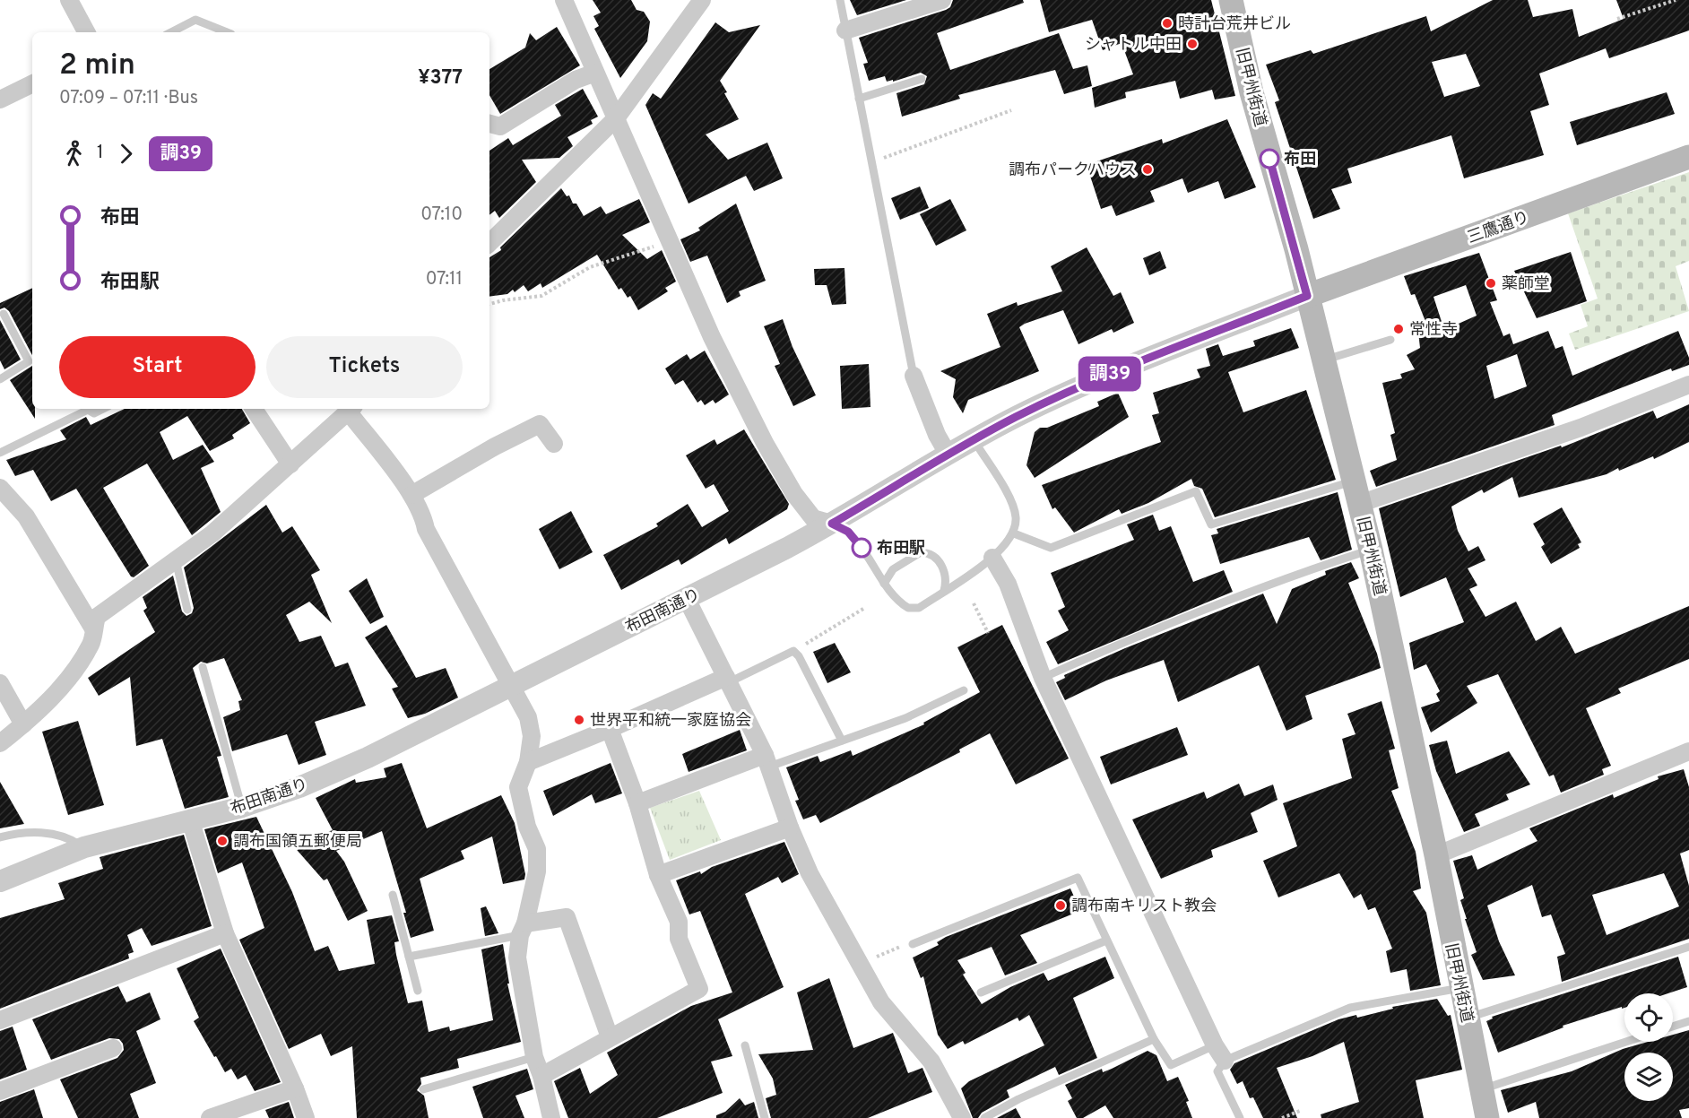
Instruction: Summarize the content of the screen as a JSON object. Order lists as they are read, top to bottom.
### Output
{
  "streets": {
    "main road": ["旧甲州街道", "三鷹通り"],
    "street": ["布田南通り"]
  },
  "crossings": [
    ["旧甲州街道", "三鷹通り"],
    ["旧甲州街道", "布田南通り"],
    ["三鷹通り", "布田南通り"]
  ],
  "places": [
    "時計台荒井ビル",
    "シャトル中田",
    "布田",
    "調布パークハウス",
    "薬師堂",
    "常性寺",
    "布田駅",
    "世界平和統一家庭協会",
    "調布国領五郵便局",
    "調布南キリスト教会"
  ],
  "lines": ["bus line 調39"],
  "page": {
    "on_map": "調39",
    "heading": ["2 min", "07:09 – 07:11 · Bus", "¥377"],
    "legs": ["1", "調39"],
    "list": [
      {
        "name": "布田",
        "value": "07:10"
      },
      {
        "name": "布田駅",
        "value": "07:11"
      }
    ],
    "buttons": ["Start", "Tickets"]
  }
}
